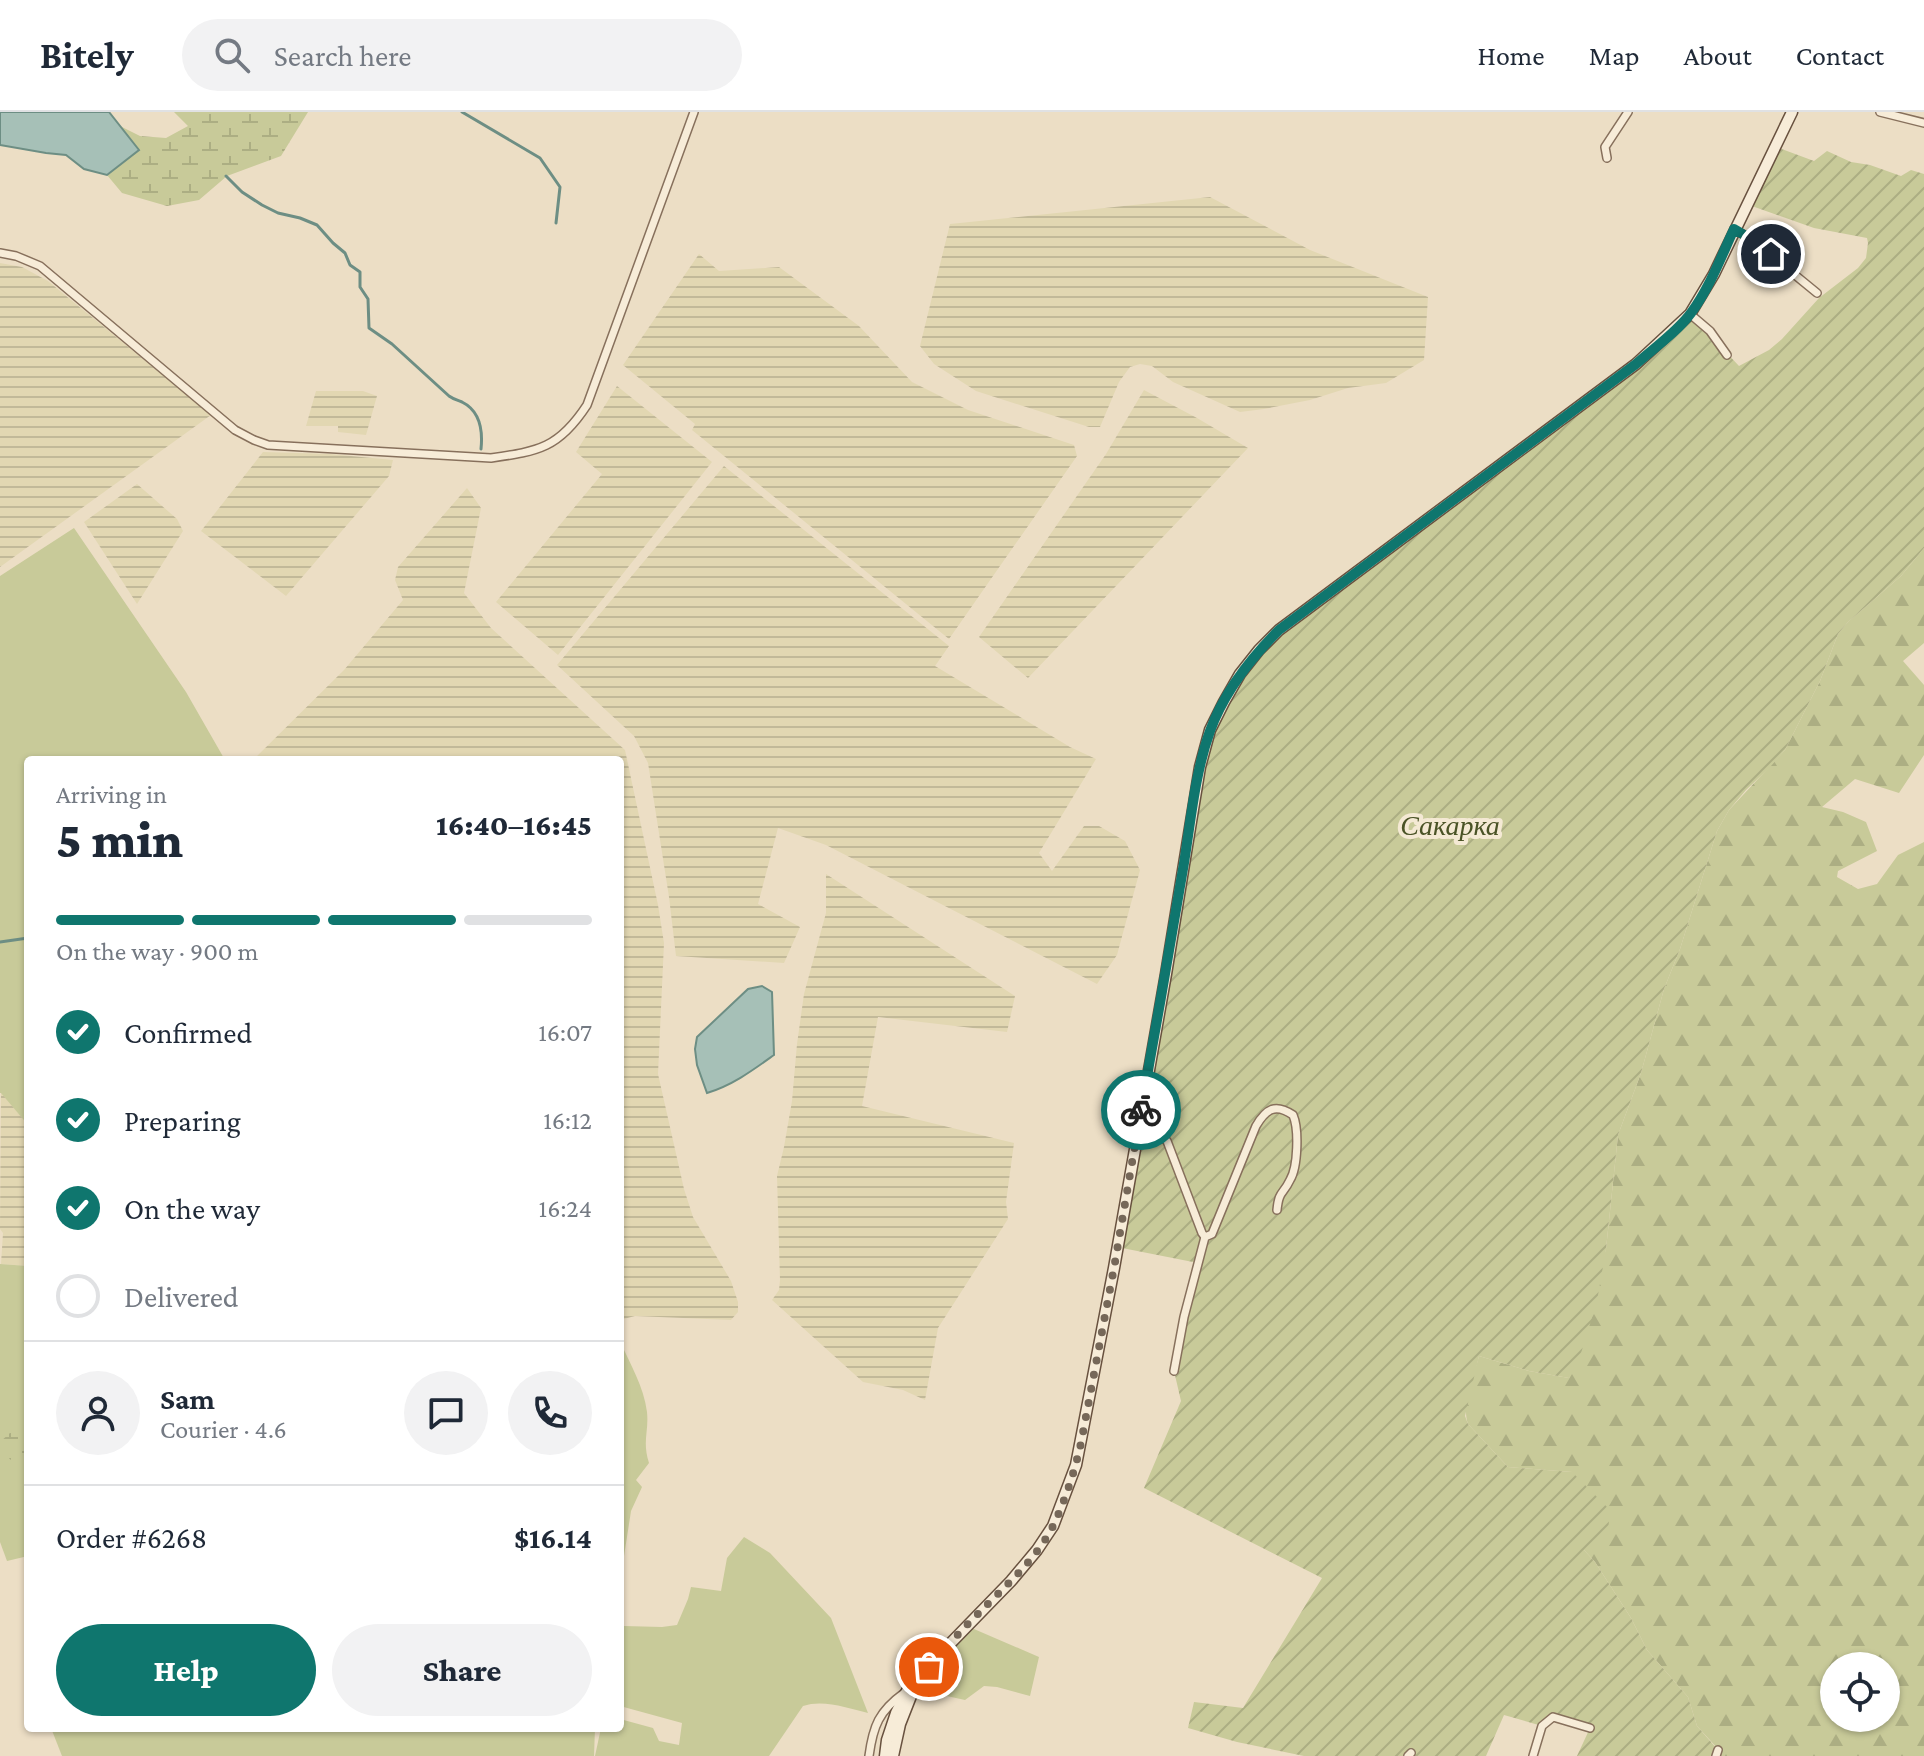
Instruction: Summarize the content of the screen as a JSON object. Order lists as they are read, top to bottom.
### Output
{
  "parks": ["Сакарка"],
  "page": {
    "header": "Bitely",
    "search": "Search here",
    "nav": [
      "Home",
      "Map",
      "About",
      "Contact"
    ],
    "heading": ["5 min", "Arriving in", "16:40–16:45"],
    "panel": [
      "Sam",
      "Courier · 4.6",
      "Order #6268",
      "$16.14"
    ],
    "bar": "On the way · 900 m",
    "list": [
      ["Confirmed", "16:07"],
      ["Preparing", "16:12"],
      ["On the way", "16:24"],
      "Delivered"
    ],
    "buttons": ["Help", "Share"]
  }
}
